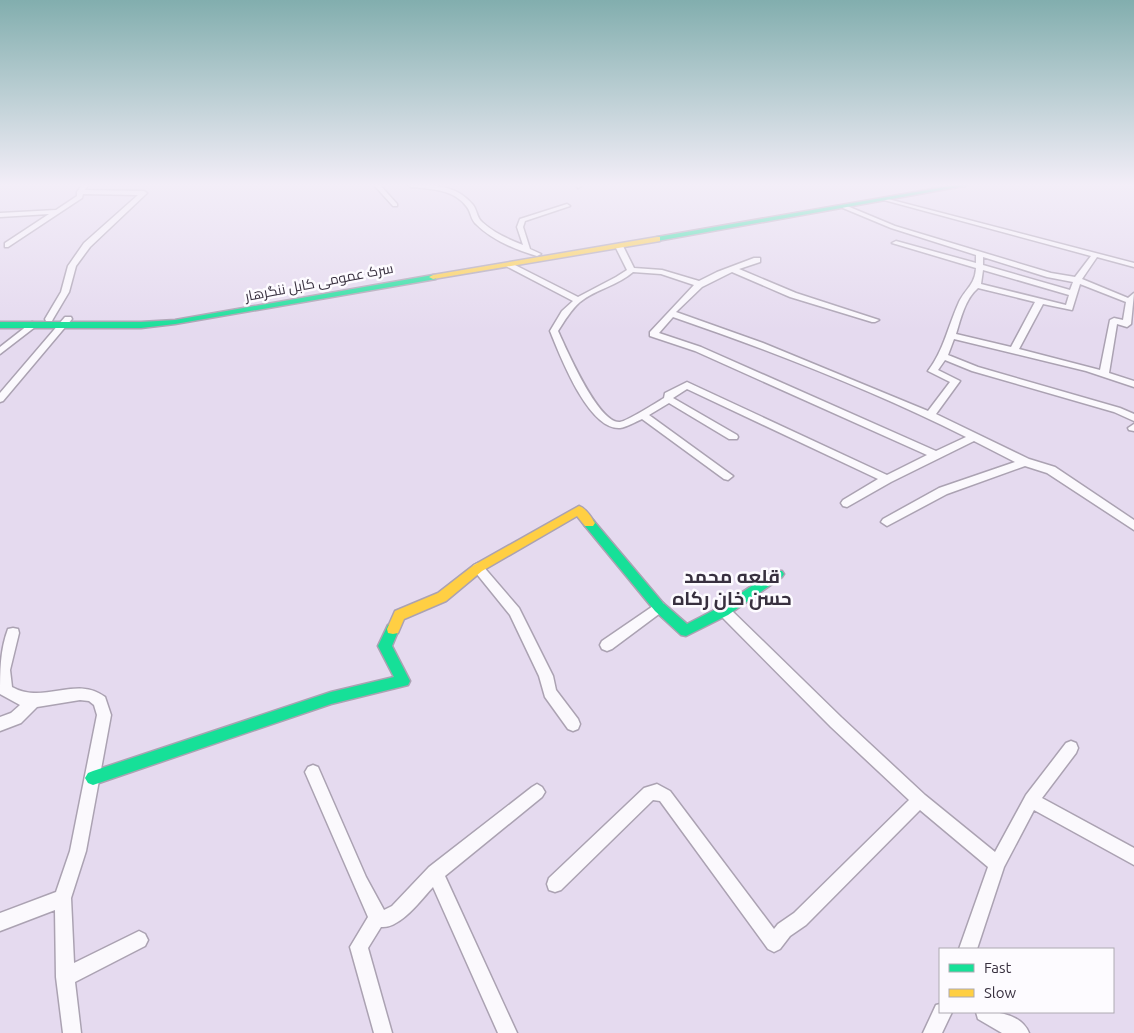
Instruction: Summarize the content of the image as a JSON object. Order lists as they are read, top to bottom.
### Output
{
  "streets": {
    "main road": ["سرک عمومی کابل ننگرهار"]
  },
  "districts": ["قلعه محمد حسن خان رکاه"],
  "legend": ["Fast", "Slow"]
}
